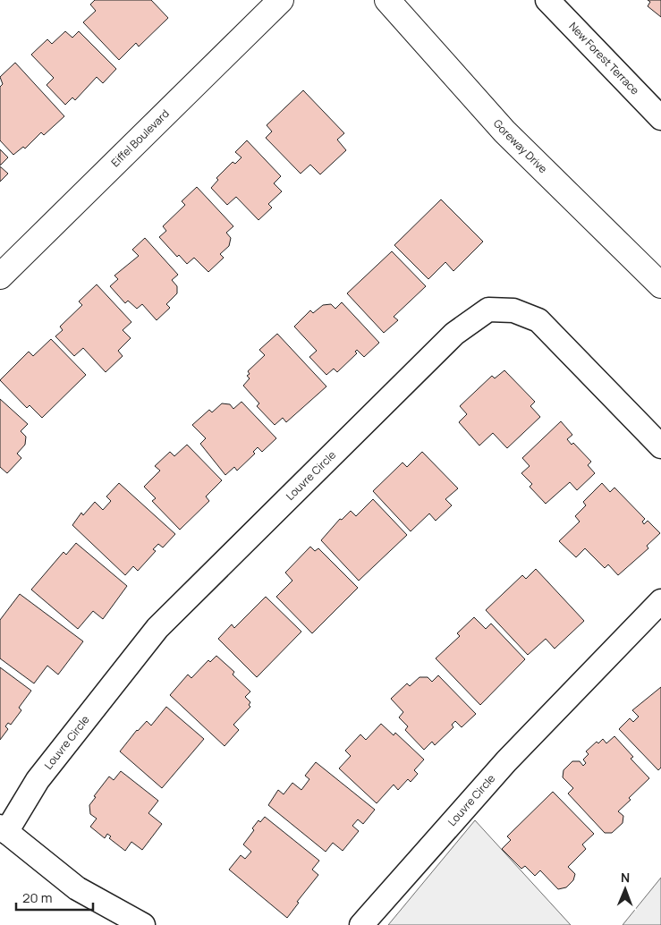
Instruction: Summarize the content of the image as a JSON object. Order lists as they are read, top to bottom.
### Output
{
  "streets": {
    "street": [
      "New Forest Terrace",
      "Eiffel Boulevard",
      "Goreway Drive",
      "Louvre Circle"
    ]
  },
  "scale_bar": "20 m",
  "north": "top"
}
